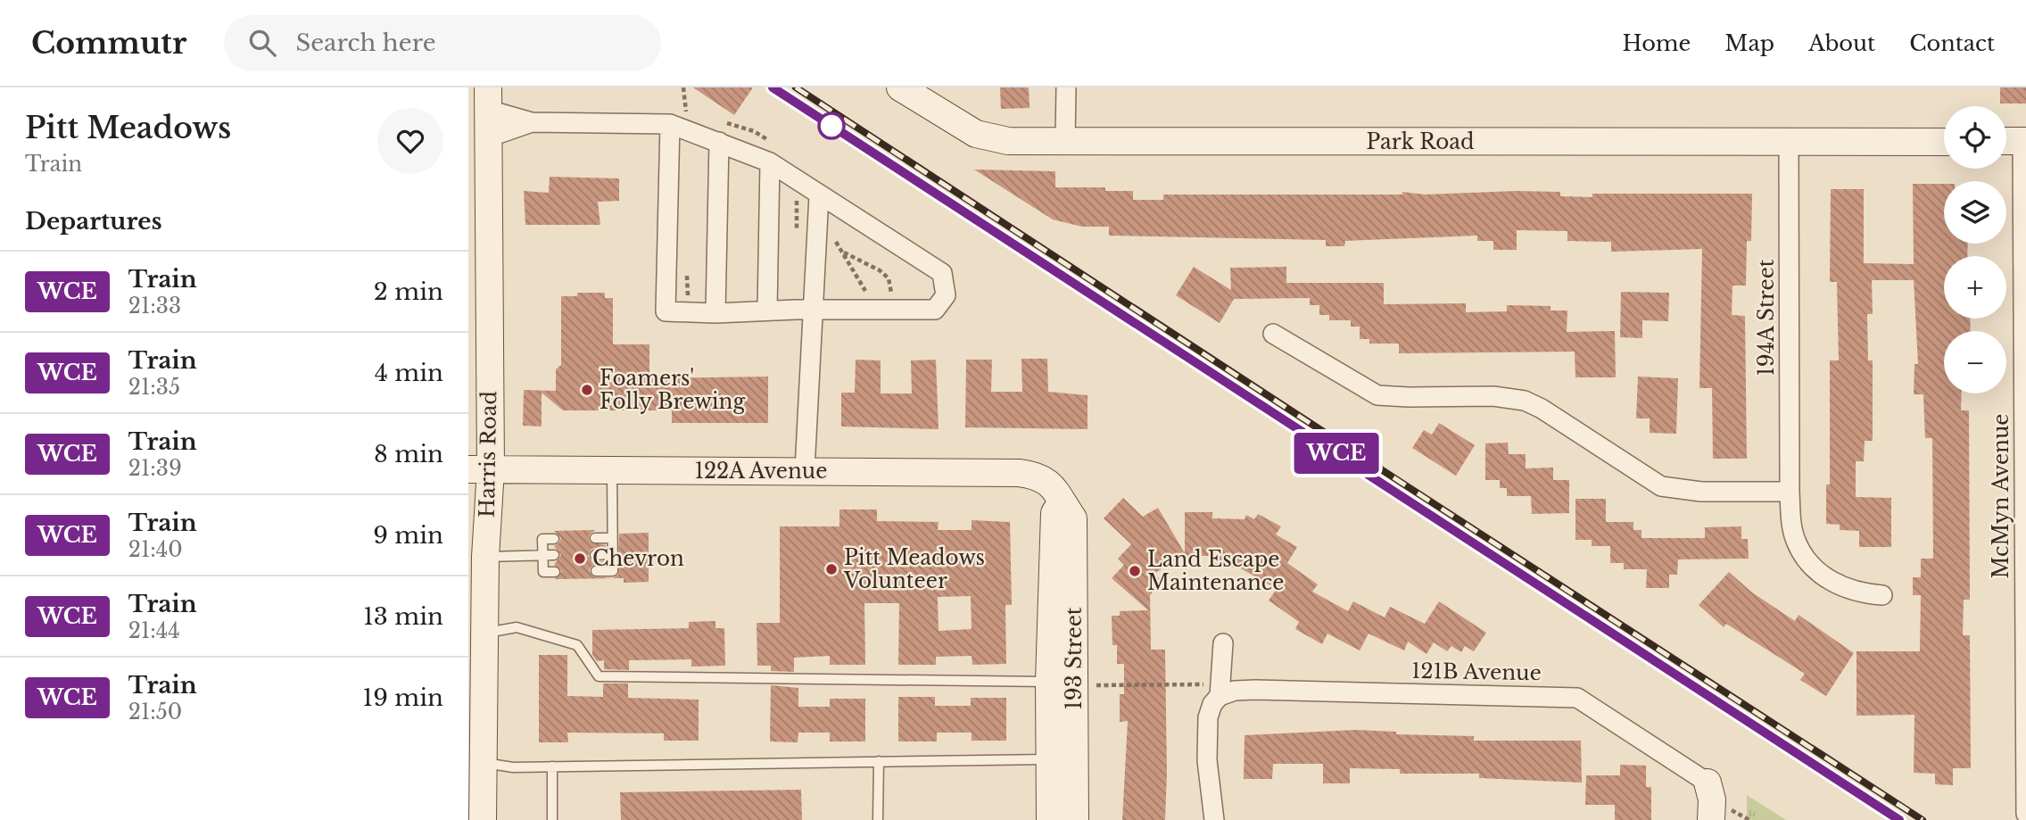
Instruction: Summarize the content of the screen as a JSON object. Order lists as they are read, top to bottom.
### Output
{
  "streets": {
    "street": [
      "Park Road",
      "194A Street",
      "Harris Road",
      "122A Avenue",
      "McMyn Avenue",
      "193 Street",
      "121B Avenue"
    ]
  },
  "crossings": [
    ["Park Road", "194A Street"],
    ["Harris Road", "122A Avenue"],
    ["122A Avenue", "193 Street"]
  ],
  "places": [
    "Foamers' Folly Brewing",
    "Chevron",
    "Pitt Meadows Volunteer",
    "Land Escape Maintenance"
  ],
  "page": {
    "header": "Commutr",
    "search": "Search here",
    "nav": [
      "Home",
      "Map",
      "About",
      "Contact"
    ],
    "heading": [
      ["Pitt Meadows", "Train"],
      "Departures"
    ],
    "on_map": "WCE",
    "map_buttons": ["+", "−"],
    "list": [
      {
        "mark": "WCE",
        "name": "Train",
        "note": "21:33",
        "value": "2 min"
      },
      {
        "mark": "WCE",
        "name": "Train",
        "note": "21:35",
        "value": "4 min"
      },
      {
        "mark": "WCE",
        "name": "Train",
        "note": "21:39",
        "value": "8 min"
      },
      {
        "mark": "WCE",
        "name": "Train",
        "note": "21:40",
        "value": "9 min"
      },
      {
        "mark": "WCE",
        "name": "Train",
        "note": "21:44",
        "value": "13 min"
      },
      {
        "mark": "WCE",
        "name": "Train",
        "note": "21:50",
        "value": "19 min"
      }
    ]
  }
}
